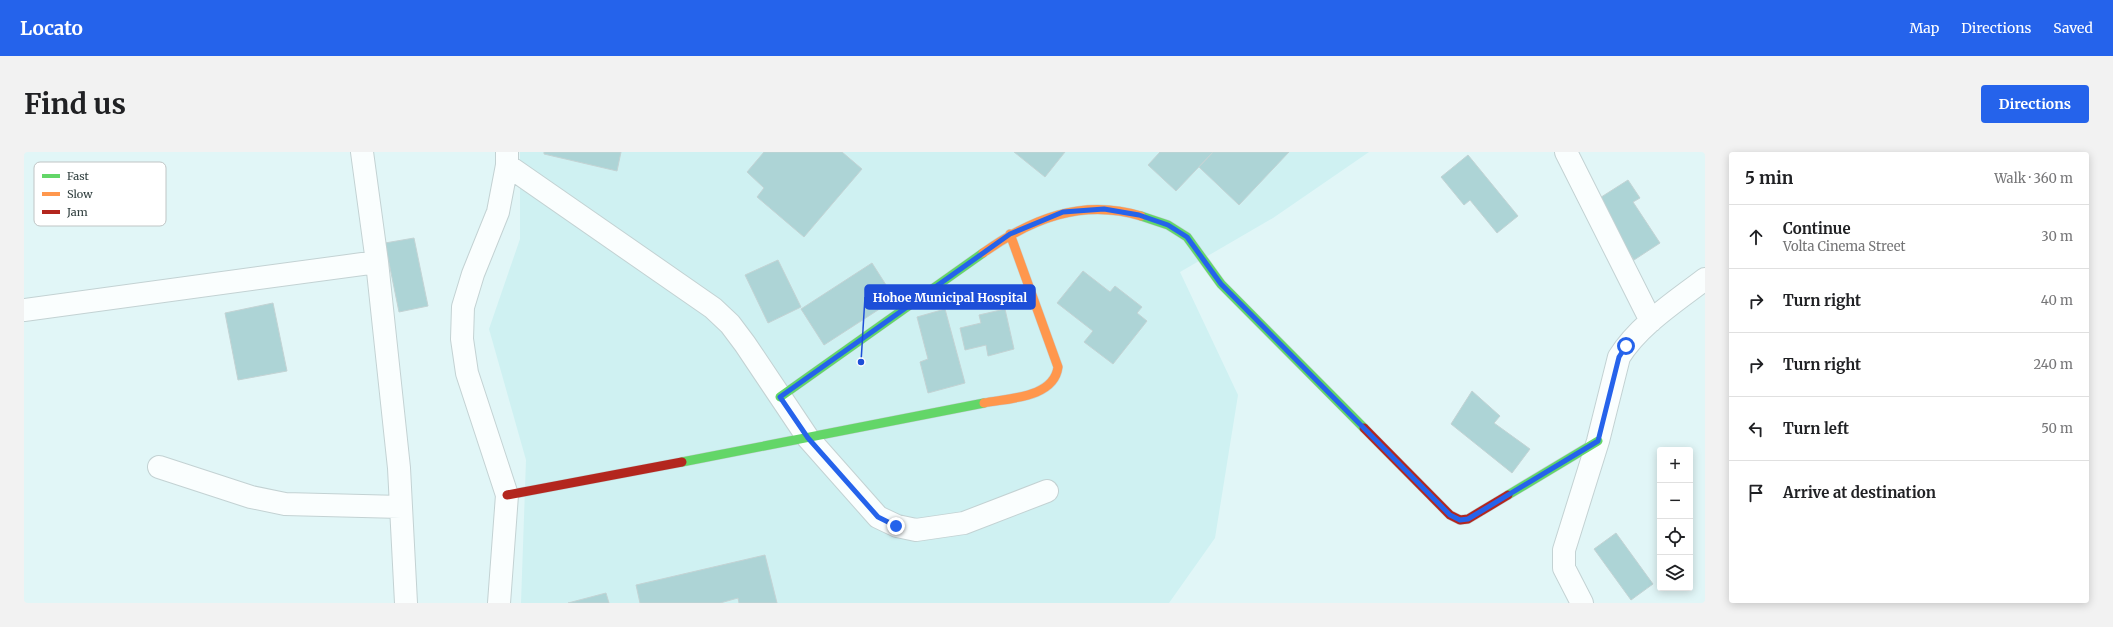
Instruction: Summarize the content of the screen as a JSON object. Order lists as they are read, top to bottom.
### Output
{
  "places": ["Hohoe Municipal Hospital"],
  "legend": ["Fast", "Slow", "Jam"],
  "page": {
    "header": "Locato",
    "nav": ["Map", "Directions", "Saved"],
    "buttons": "Directions",
    "title": "Find us",
    "heading": ["5 min", "Walk · 360 m"],
    "list": [
      ["Continue", "Volta Cinema Street", "30 m"],
      ["Turn right", "40 m"],
      ["Turn right", "240 m"],
      ["Turn left", "50 m"],
      "Arrive at destination"
    ],
    "map_buttons": ["+", "−"]
  }
}
